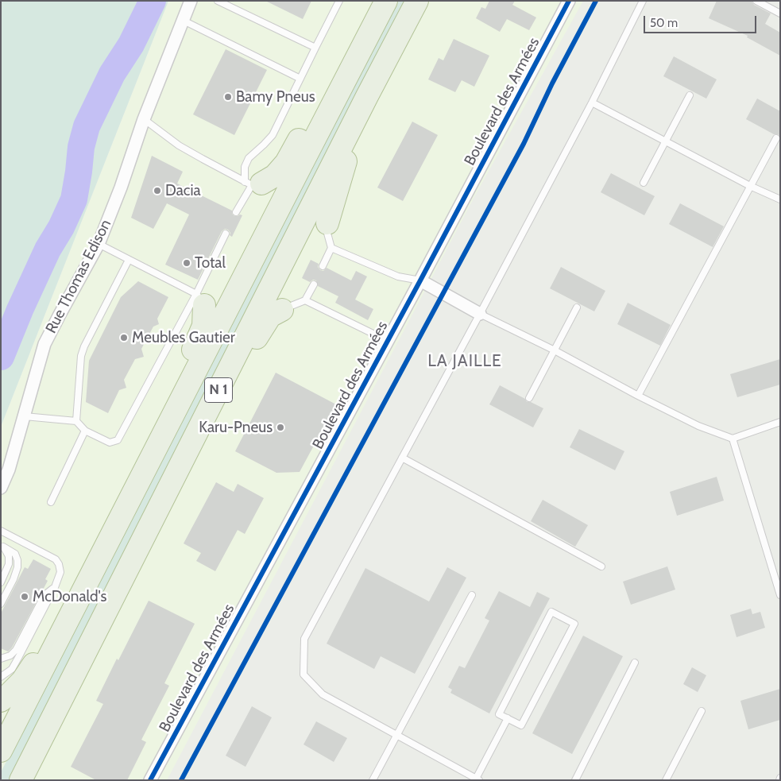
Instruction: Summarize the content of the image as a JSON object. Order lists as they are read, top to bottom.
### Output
{
  "streets": {
    "highway": ["N 1"],
    "street": ["Boulevard des Armées", "Rue Thomas Edison"]
  },
  "districts": ["LA JAILLE"],
  "places": [
    "Bamy Pneus",
    "Dacia",
    "Total",
    "Meubles Gautier",
    "Karu-Pneus",
    "McDonald's"
  ],
  "scale_bar": "50 m"
}
